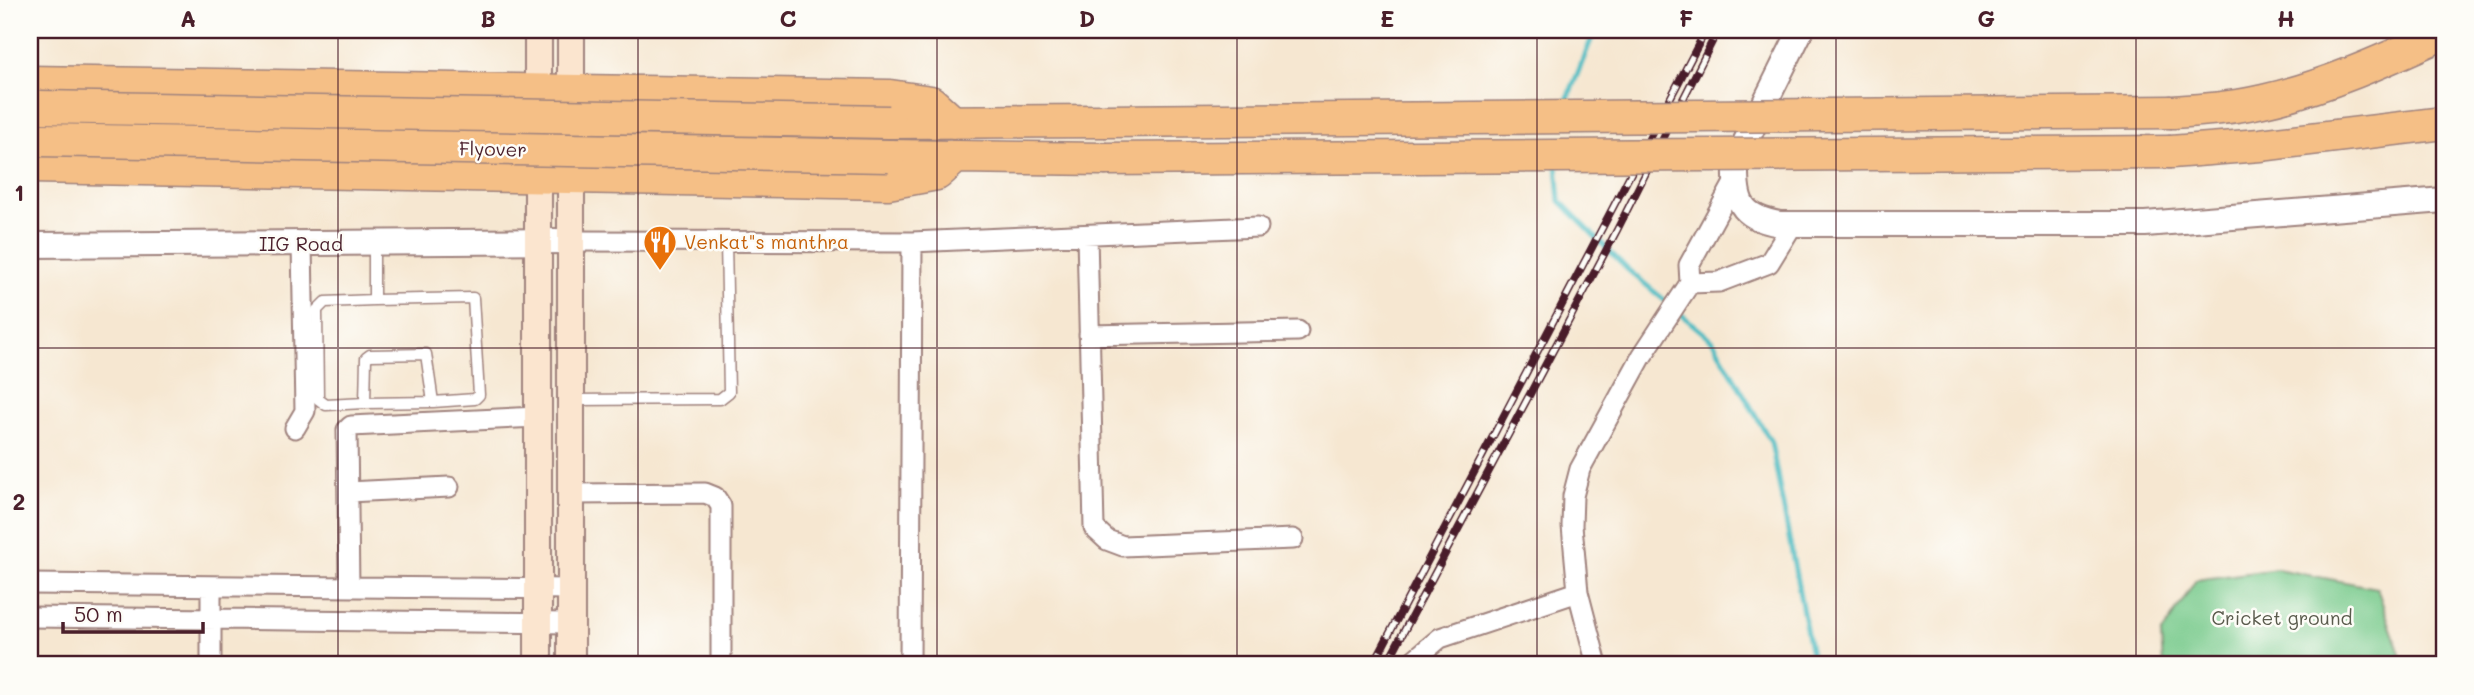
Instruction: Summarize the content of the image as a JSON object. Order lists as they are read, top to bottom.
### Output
{
  "streets": {
    "highway": ["Flyover"],
    "street": ["IIG Road"]
  },
  "parks": ["Cricket ground"],
  "places": {
    "restaurant": ["Venkat\"s manthra"]
  },
  "scale_bar": "50 m",
  "grid": {
    "columns": [
      "A",
      "B",
      "C",
      "D",
      "E",
      "F",
      "G",
      "H"
    ],
    "rows": ["1", "2"]
  }
}
